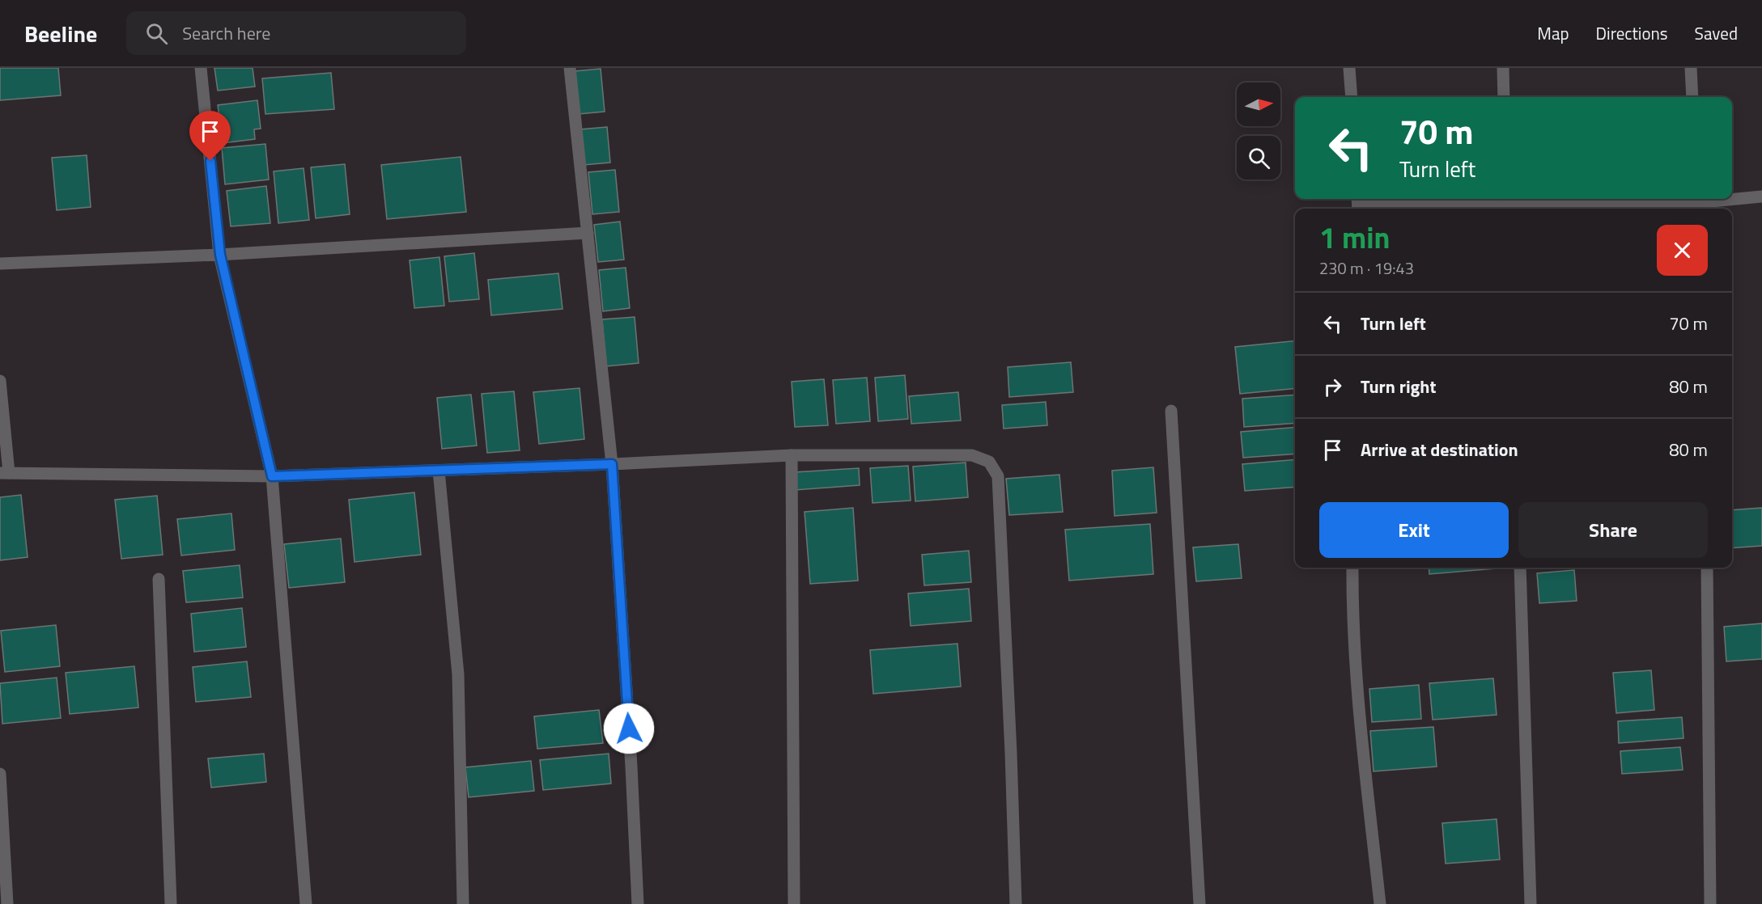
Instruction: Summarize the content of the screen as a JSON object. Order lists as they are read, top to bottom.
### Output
{
  "north": "right",
  "page": {
    "header": "Beeline",
    "search": "Search here",
    "nav": ["Map", "Directions", "Saved"],
    "turn": ["70 m", "Turn left"],
    "heading": ["1 min", "230 m · 19:43"],
    "list": [
      {
        "name": "Turn left",
        "value": "70 m"
      },
      {
        "name": "Turn right",
        "value": "80 m"
      },
      {
        "name": "Arrive at destination",
        "value": "80 m"
      }
    ],
    "buttons": ["Exit", "Share"]
  }
}
